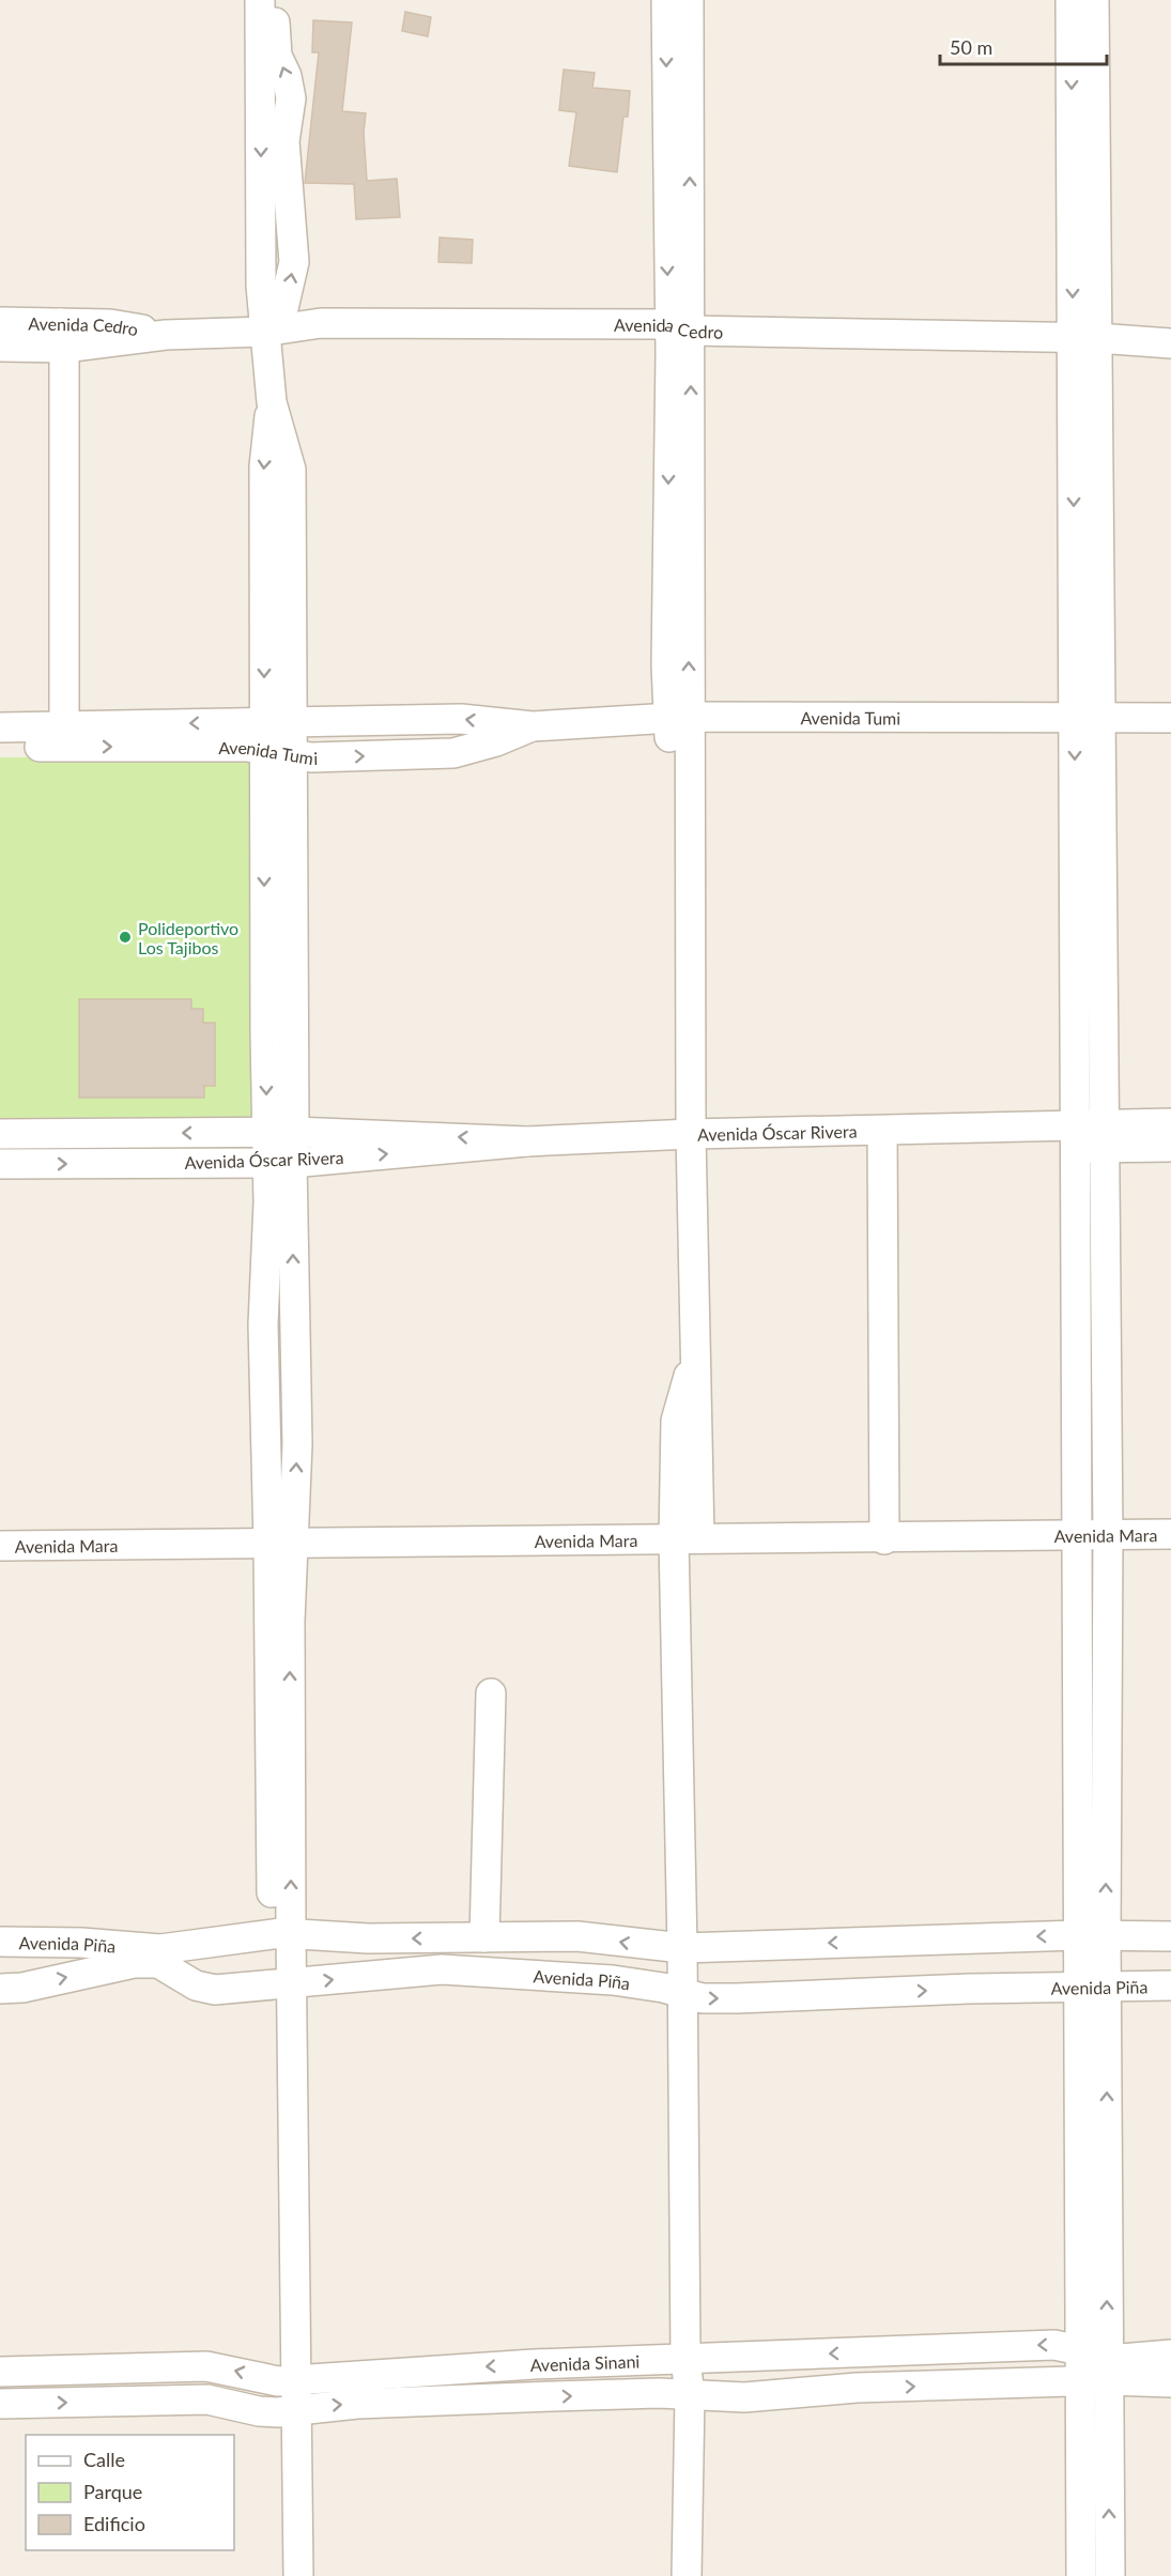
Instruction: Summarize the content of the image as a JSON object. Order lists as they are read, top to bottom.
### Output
{
  "streets": {
    "street": [
      "Avenida Cedro",
      "Avenida Tumi",
      "Avenida Óscar Rivera",
      "Avenida Mara",
      "Avenida Piña",
      "Avenida Sinani"
    ]
  },
  "places": ["Polideportivo Los Tajibos"],
  "legend": ["Calle", "Parque", "Edificio"],
  "scale_bar": "50 m"
}
